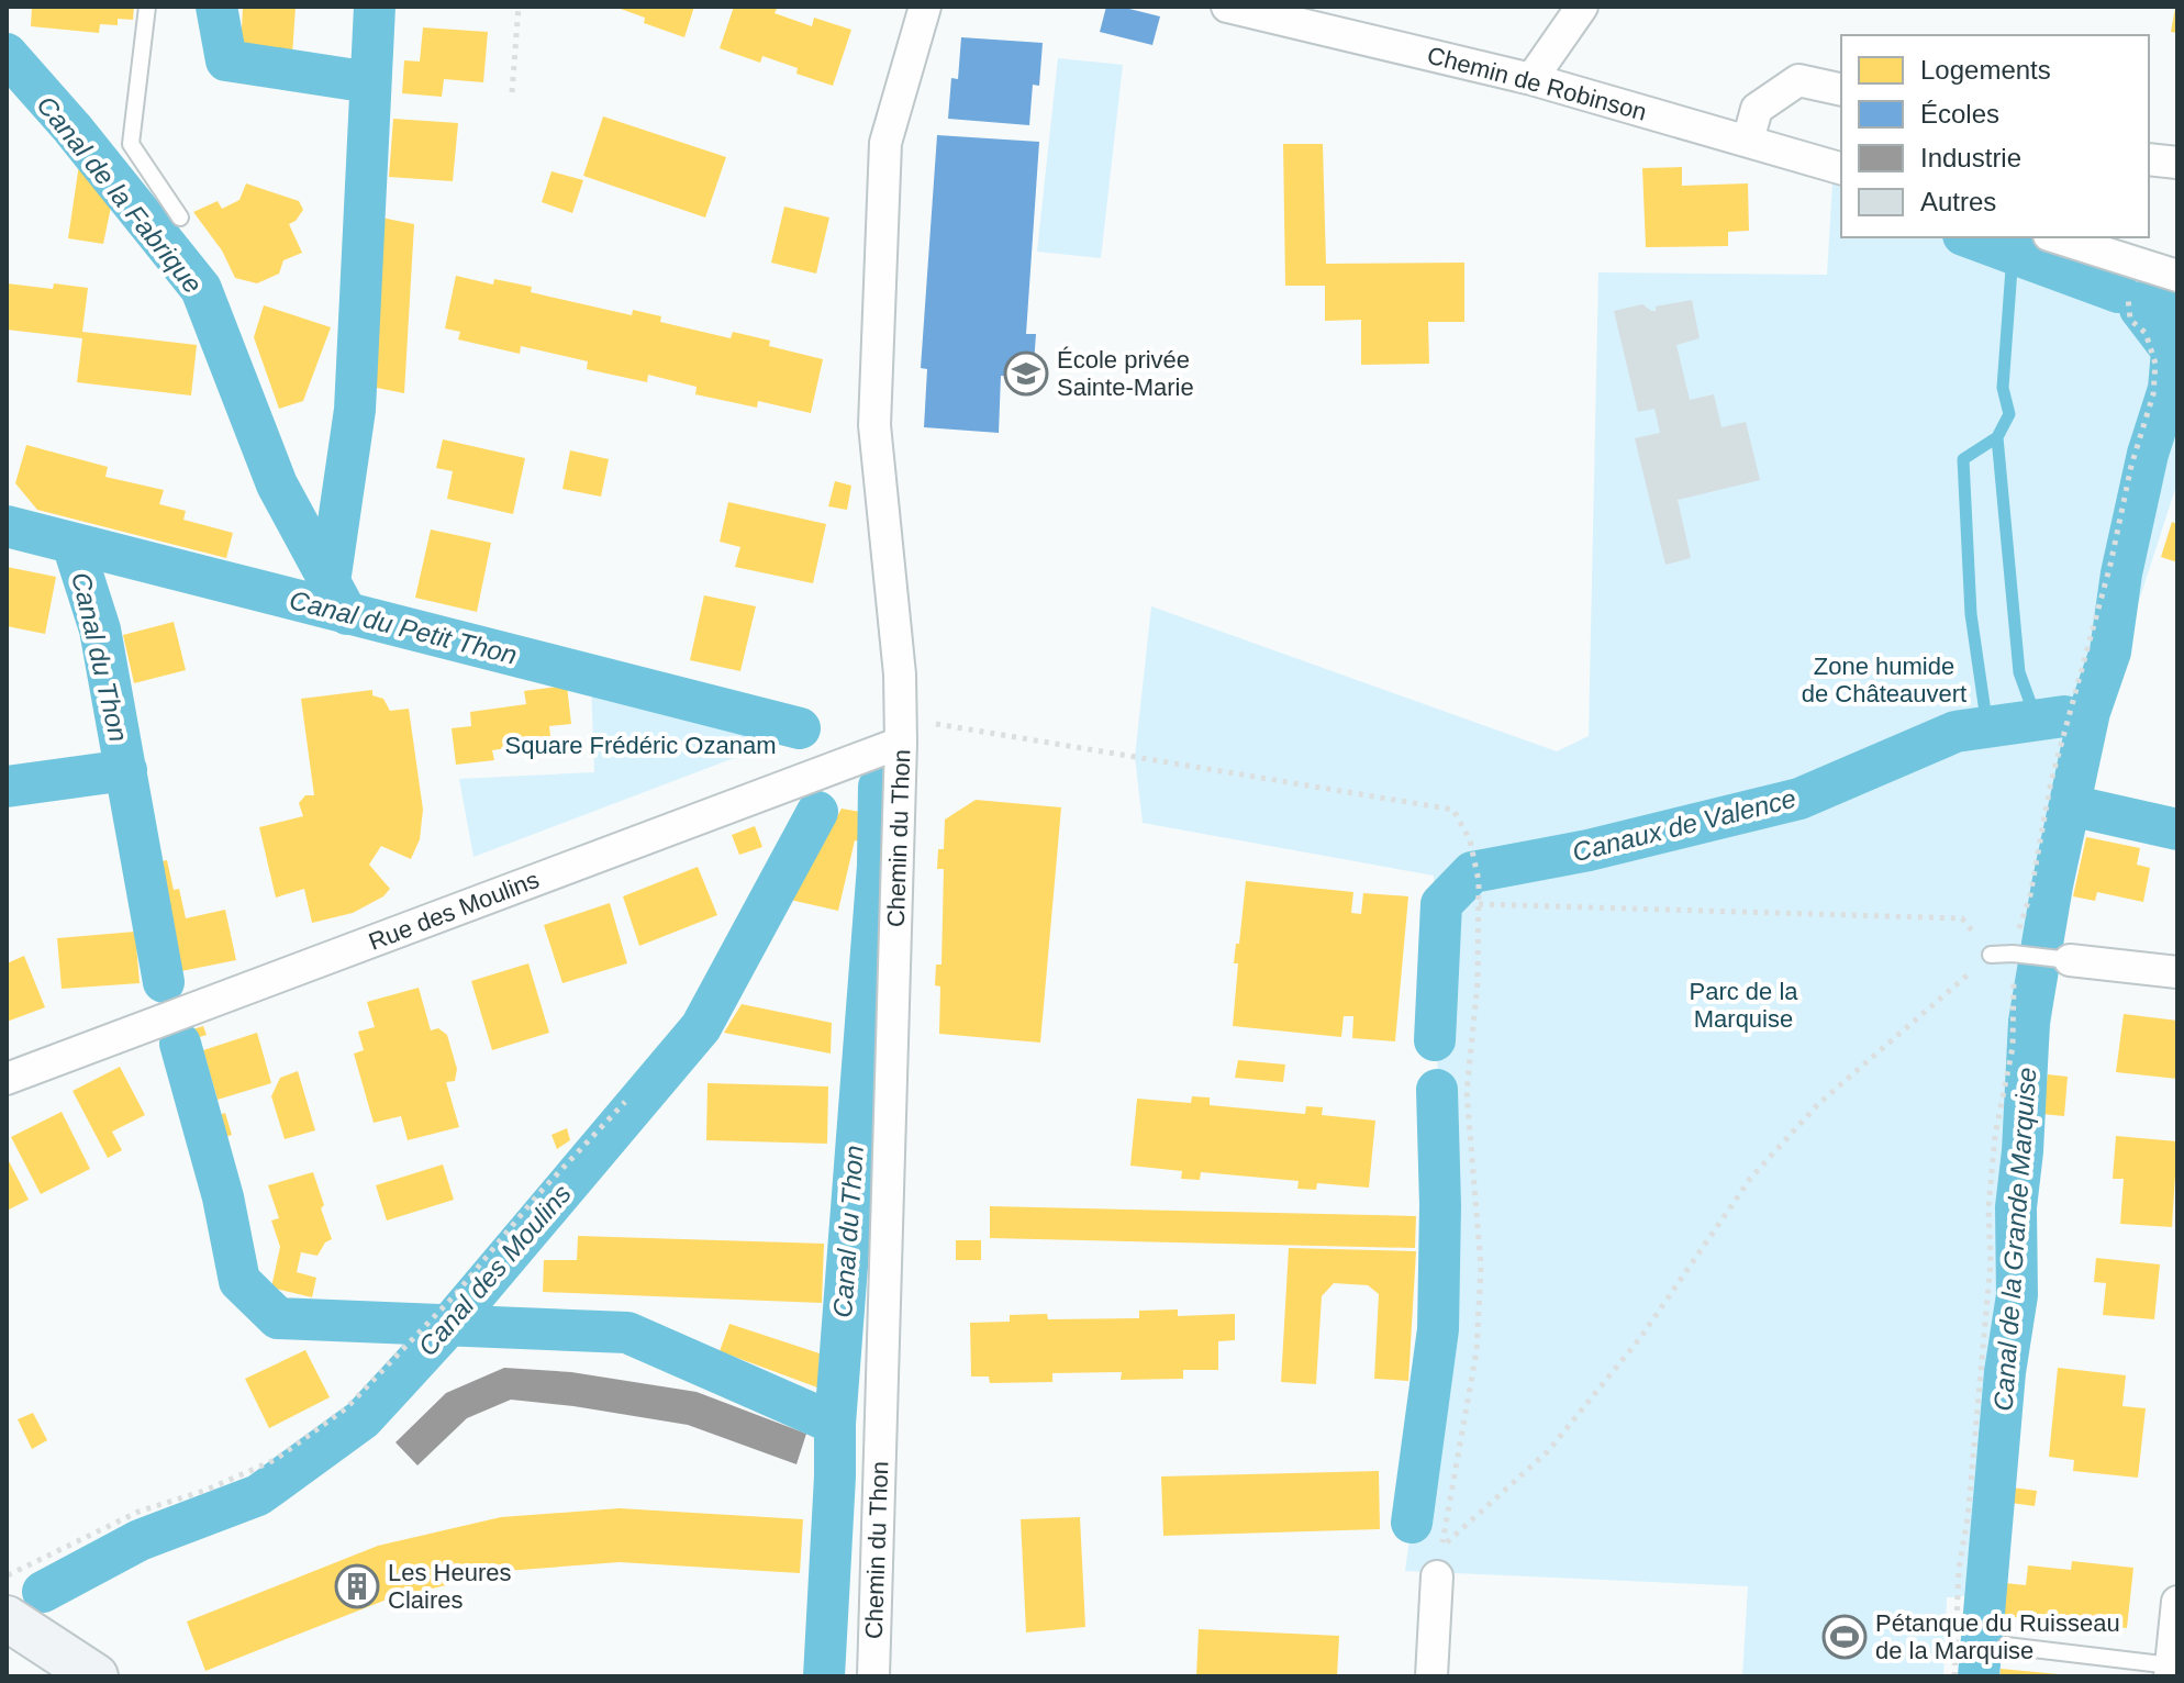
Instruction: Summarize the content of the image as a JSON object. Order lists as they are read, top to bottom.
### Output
{
  "streets": {
    "street": ["Chemin de Robinson", "Chemin du Thon", "Rue des Moulins"]
  },
  "crossings": [
    ["Chemin du Thon", "Rue des Moulins"]
  ],
  "water": [
    "Canal de la Fabrique",
    "Canal du Petit Thon",
    "Canal du Thon",
    "Canaux de Valence",
    "Canal de la Grande Marquise",
    "Canal des Moulins"
  ],
  "parks": ["Zone humide de Châteauvert", "Square Frédéric Ozanam", "Parc de la Marquise"],
  "places": {
    "school or university": ["École privée Sainte-Marie"],
    "building": ["Les Heures Claires"],
    "sports": ["Pétanque du Ruisseau de la Marquise"]
  },
  "legend": [
    "Logements",
    "Écoles",
    "Industrie",
    "Autres"
  ]
}
